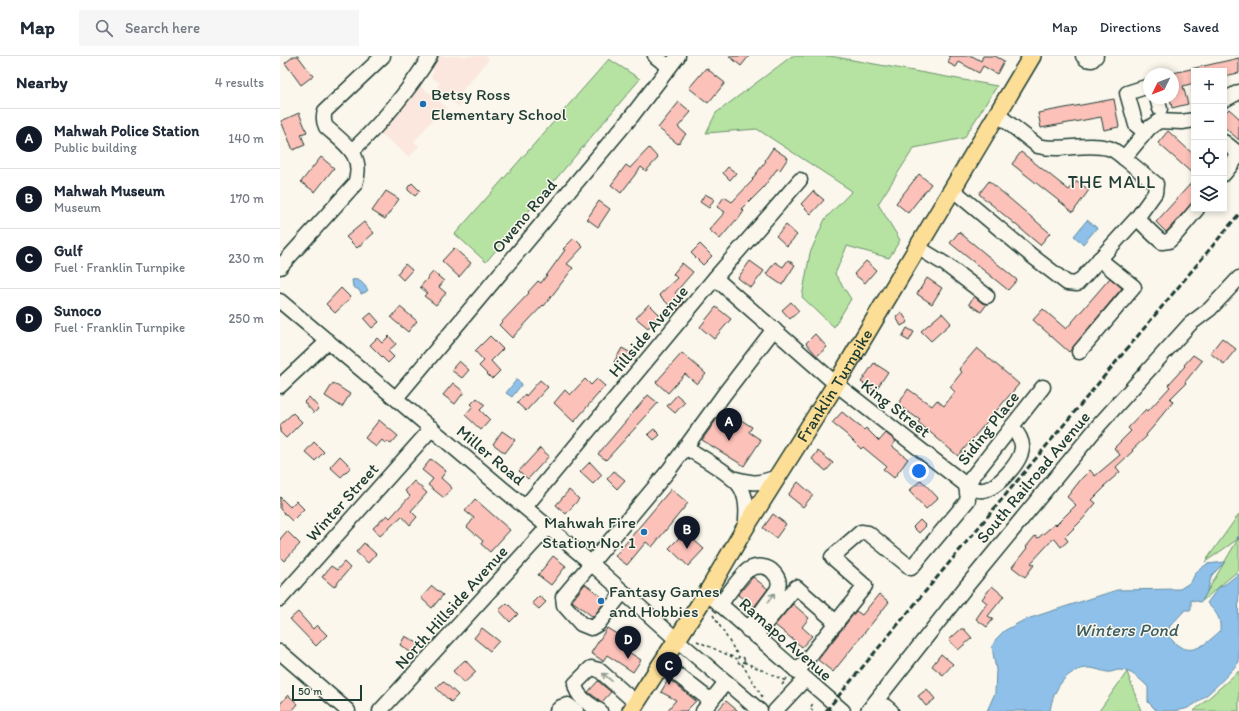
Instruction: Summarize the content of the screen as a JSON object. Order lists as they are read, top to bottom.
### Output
{
  "streets": {
    "main road": ["Franklin Turnpike"],
    "street": [
      "Oweno Road",
      "Hillside Avenue",
      "King Street",
      "Siding Place",
      "Miller Road",
      "South Railroad Avenue",
      "Winter Street",
      "North Hillside Avenue",
      "Ramapo Avenue"
    ]
  },
  "crossings": [
    ["Oweno Road", "Miller Road"],
    ["Hillside Avenue", "King Street"],
    ["Hillside Avenue", "Miller Road"],
    ["Franklin Turnpike", "King Street"],
    ["Franklin Turnpike", "Miller Road"],
    ["Franklin Turnpike", "Ramapo Avenue"],
    ["King Street", "Siding Place"],
    ["Miller Road", "Winter Street"],
    ["Miller Road", "North Hillside Avenue"]
  ],
  "districts": ["THE MALL"],
  "water": ["Winters Pond"],
  "places": ["Betsy Ross Elementary School", "Mahwah Fire Station No. 1", "Fantasy Games and Hobbies"],
  "scale_bar": "50 m",
  "north": "bottom left",
  "page": {
    "header": "Map",
    "search": "Search here",
    "nav": ["Map", "Directions", "Saved"],
    "heading": ["Nearby", "4 results"],
    "map_buttons": ["+", "−"],
    "list": [
      {
        "mark": "A",
        "name": "Mahwah Police Station",
        "note": "Public building",
        "value": "140 m"
      },
      {
        "mark": "B",
        "name": "Mahwah Museum",
        "note": "Museum",
        "value": "170 m"
      },
      {
        "mark": "C",
        "name": "Gulf",
        "note": "Fuel · Franklin Turnpike",
        "value": "230 m"
      },
      {
        "mark": "D",
        "name": "Sunoco",
        "note": "Fuel · Franklin Turnpike",
        "value": "250 m"
      }
    ],
    "pins": [
      "A",
      "B",
      "D",
      "C"
    ],
    "scale": "50 m"
  }
}
